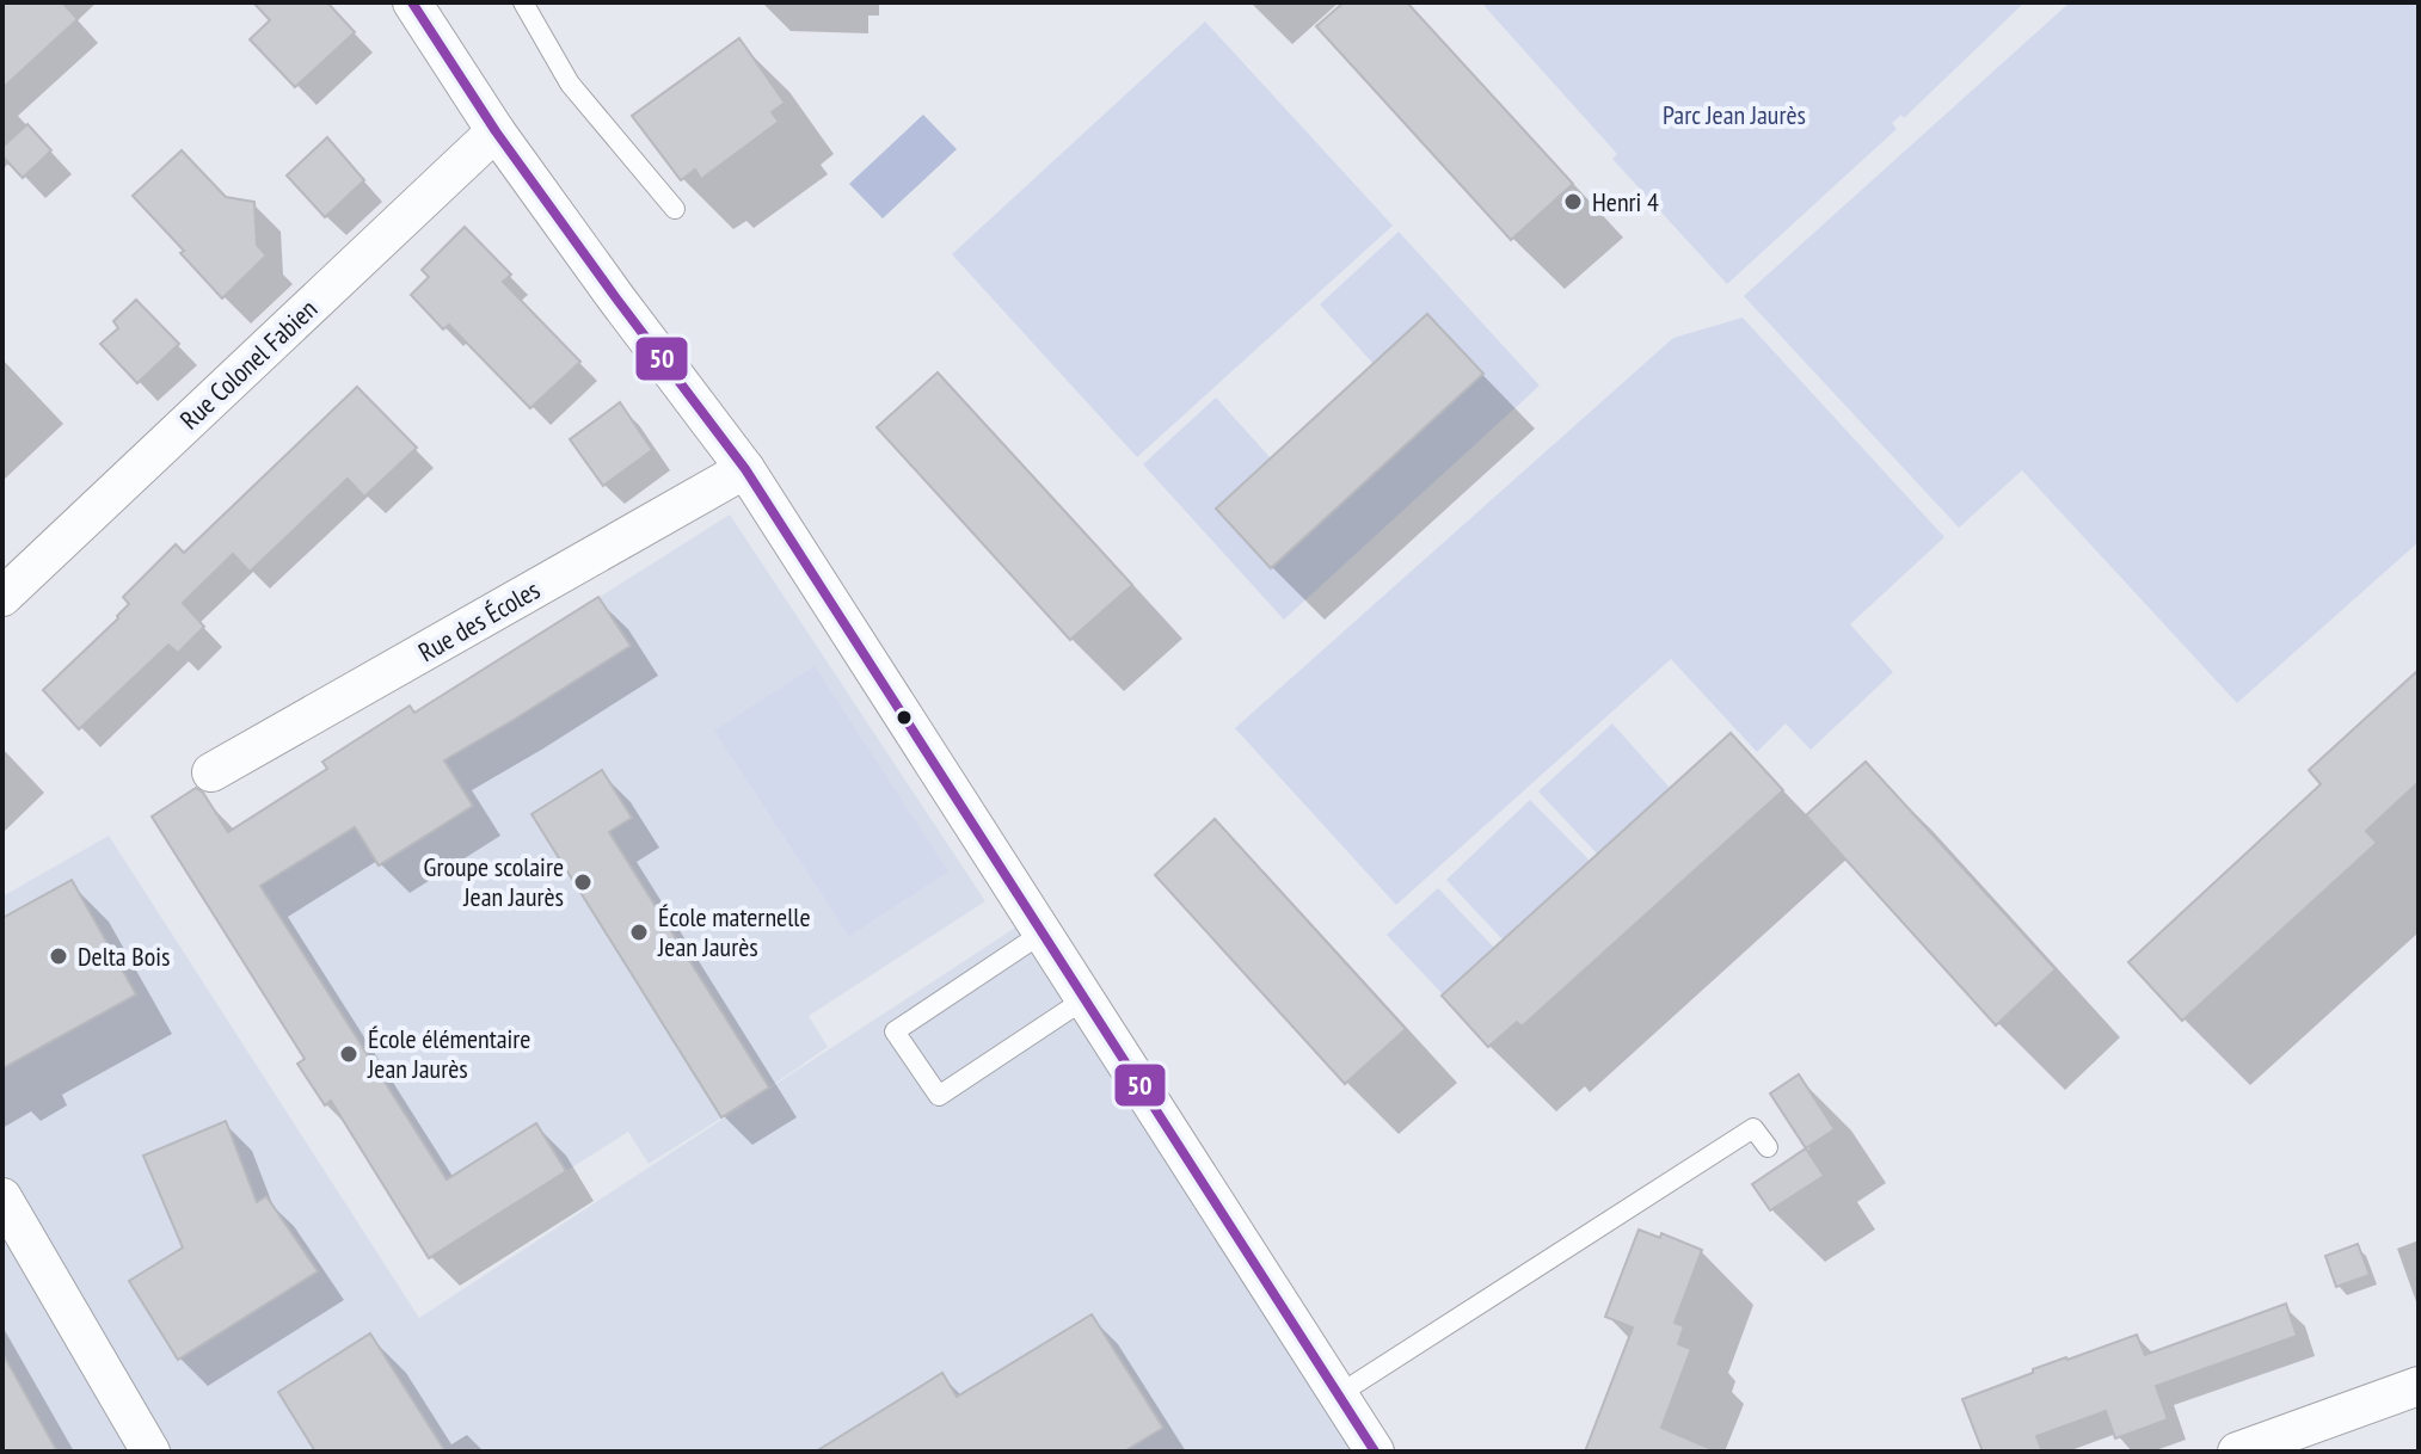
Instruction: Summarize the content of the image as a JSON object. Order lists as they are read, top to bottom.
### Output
{
  "streets": {
    "street": ["Rue Colonel Fabien", "Rue des Écoles"]
  },
  "parks": ["Parc Jean Jaurès"],
  "places": [
    "Henri 4",
    "Groupe scolaire Jean Jaurès",
    "École maternelle Jean Jaurès",
    "Delta Bois",
    "École élémentaire Jean Jaurès"
  ],
  "lines": ["transit line 50"]
}
